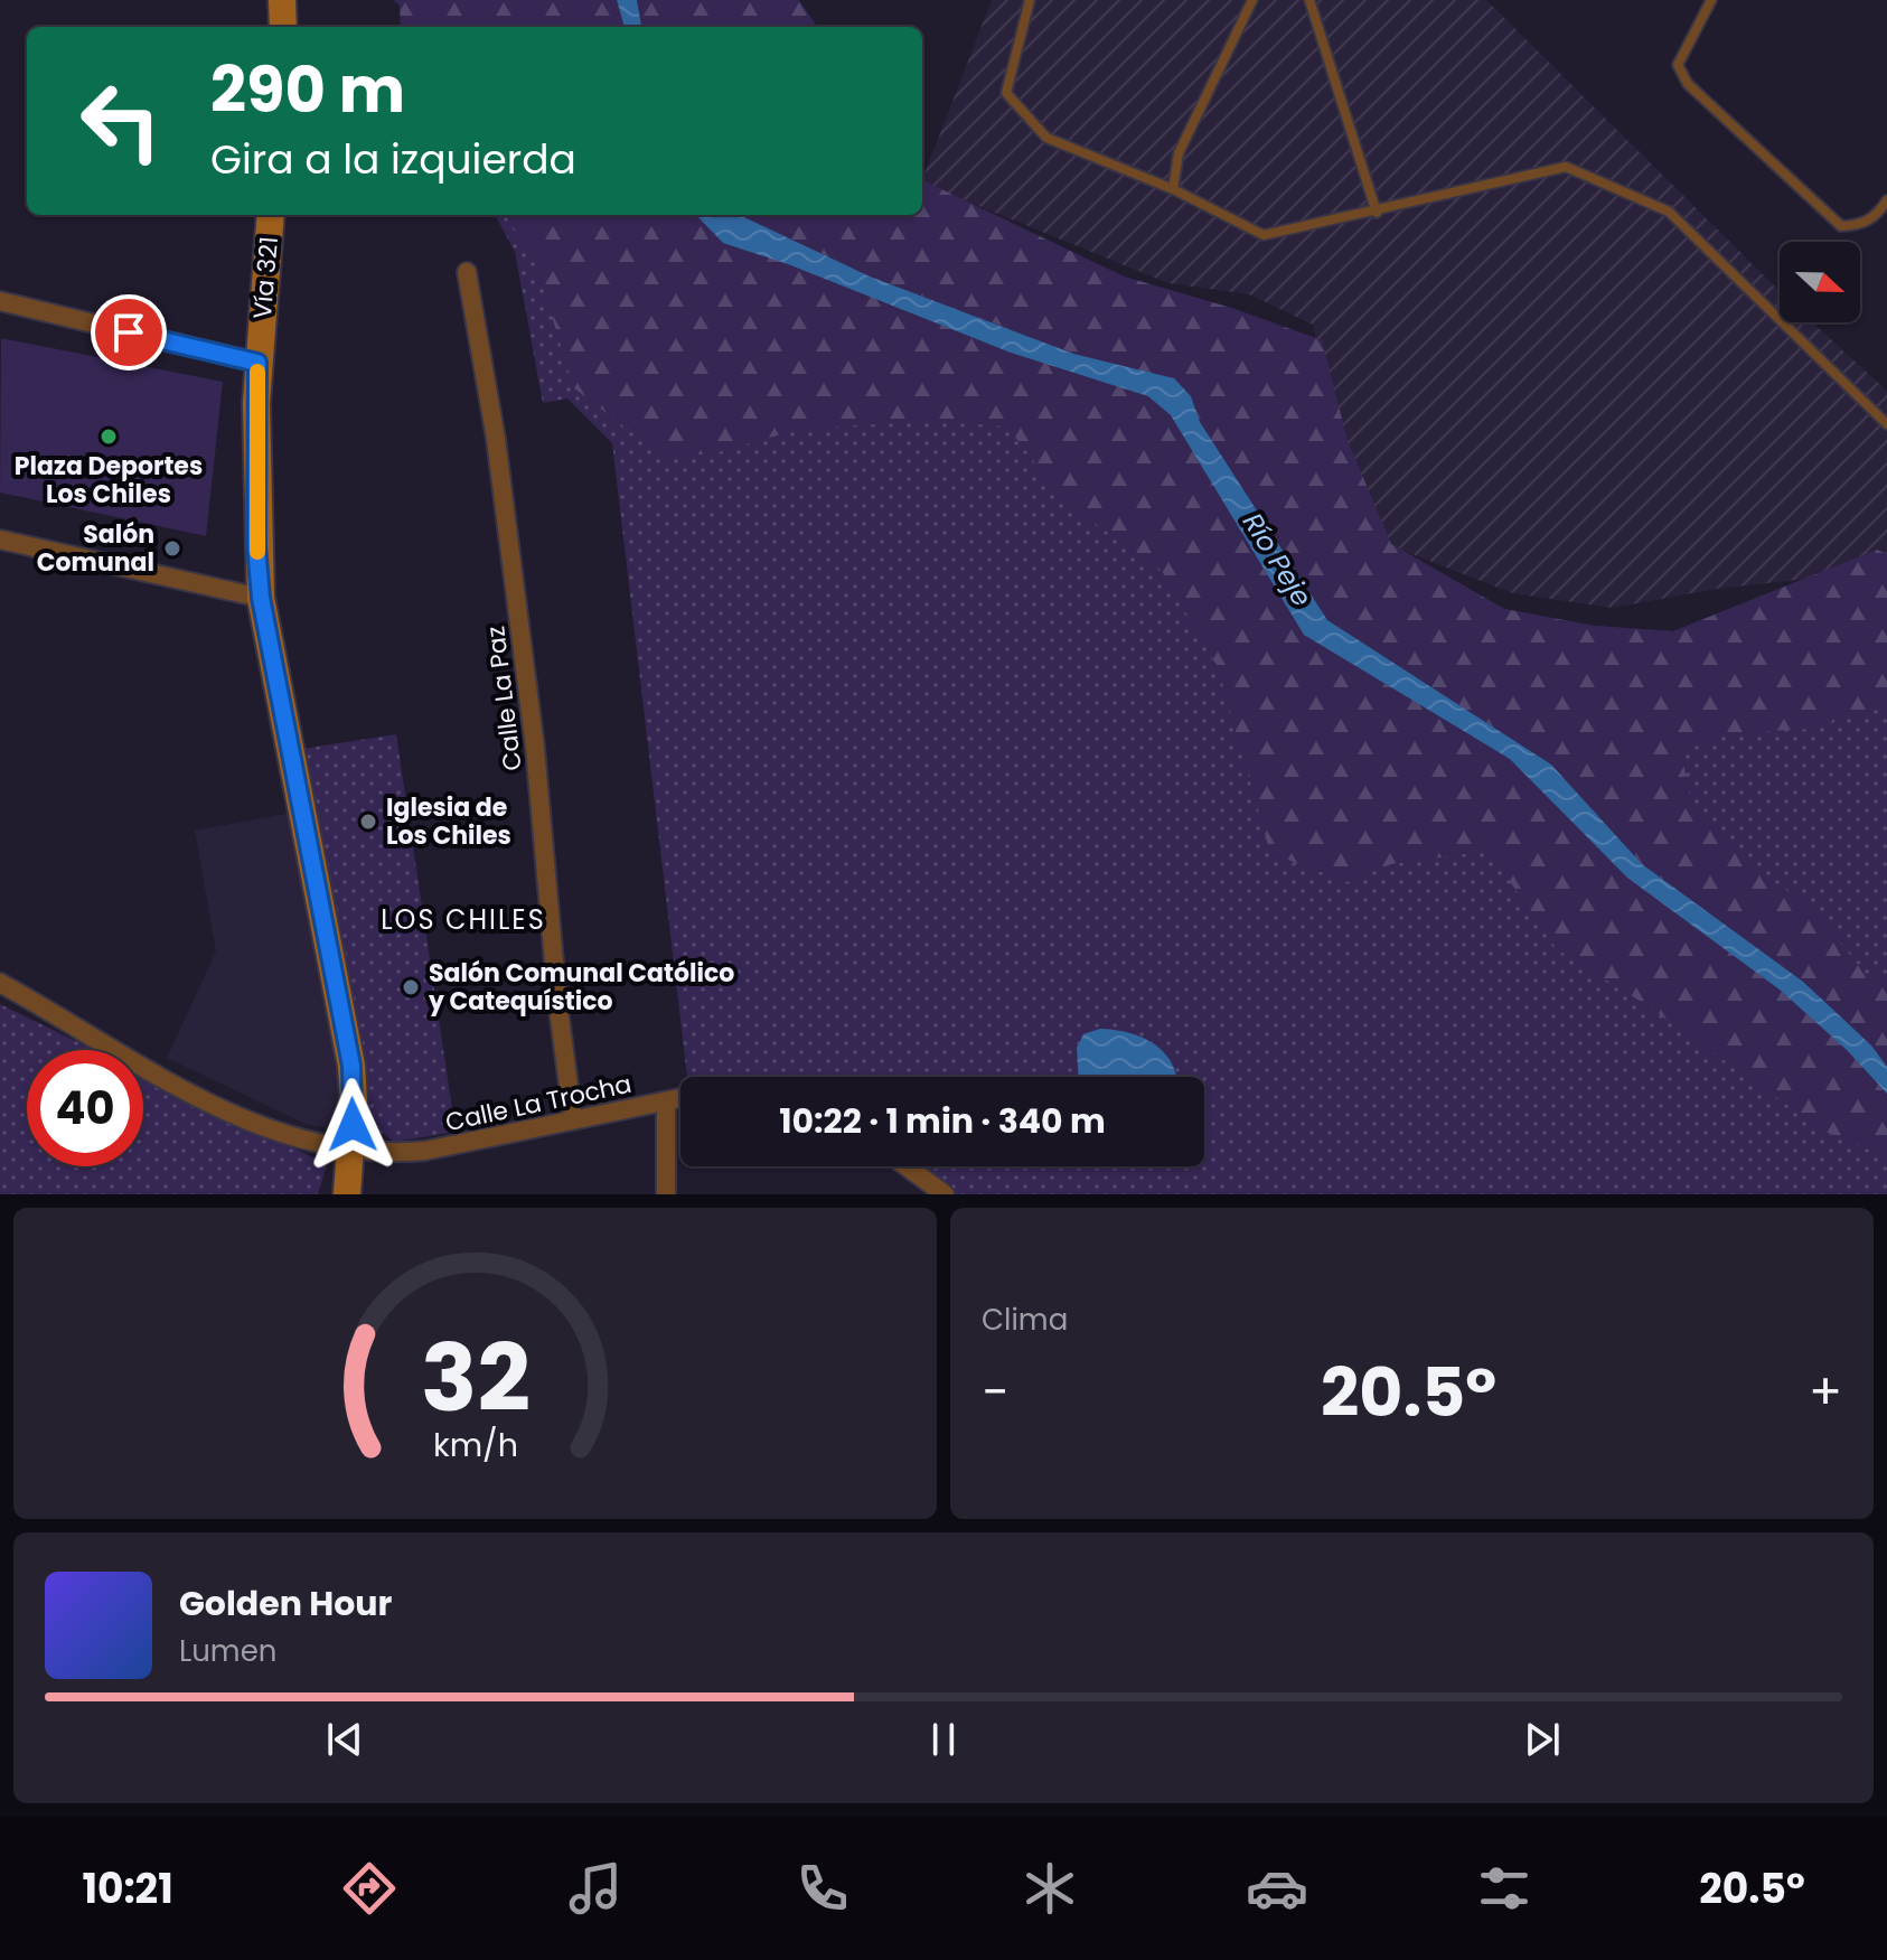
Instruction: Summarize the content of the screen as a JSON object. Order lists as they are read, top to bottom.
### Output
{
  "streets": {
    "street": ["Vía 321", "Calle La Paz", "Calle La Trocha"]
  },
  "crossings": [
    ["Vía 321", "Calle La Trocha"],
    ["Calle La Paz", "Calle La Trocha"]
  ],
  "districts": ["LOS CHILES"],
  "water": ["Río Peje"],
  "places": [
    "Plaza Deportes Los Chiles",
    "Salón Comunal",
    "Iglesia de Los Chiles",
    "Salón Comunal Católico y Catequístico"
  ],
  "north": "right",
  "page": {
    "turn": ["290 m", "Gira a la izquierda"],
    "limit": "40",
    "trip": "10:22 · 1 min · 340 m",
    "tile": "Clima",
    "heat": ["−", "20.5°", "+"],
    "song": ["Golden Hour", "Lumen"],
    "tabs": ["10:21", "20.5°"],
    "gauge": ["32", "km/h"]
  }
}
